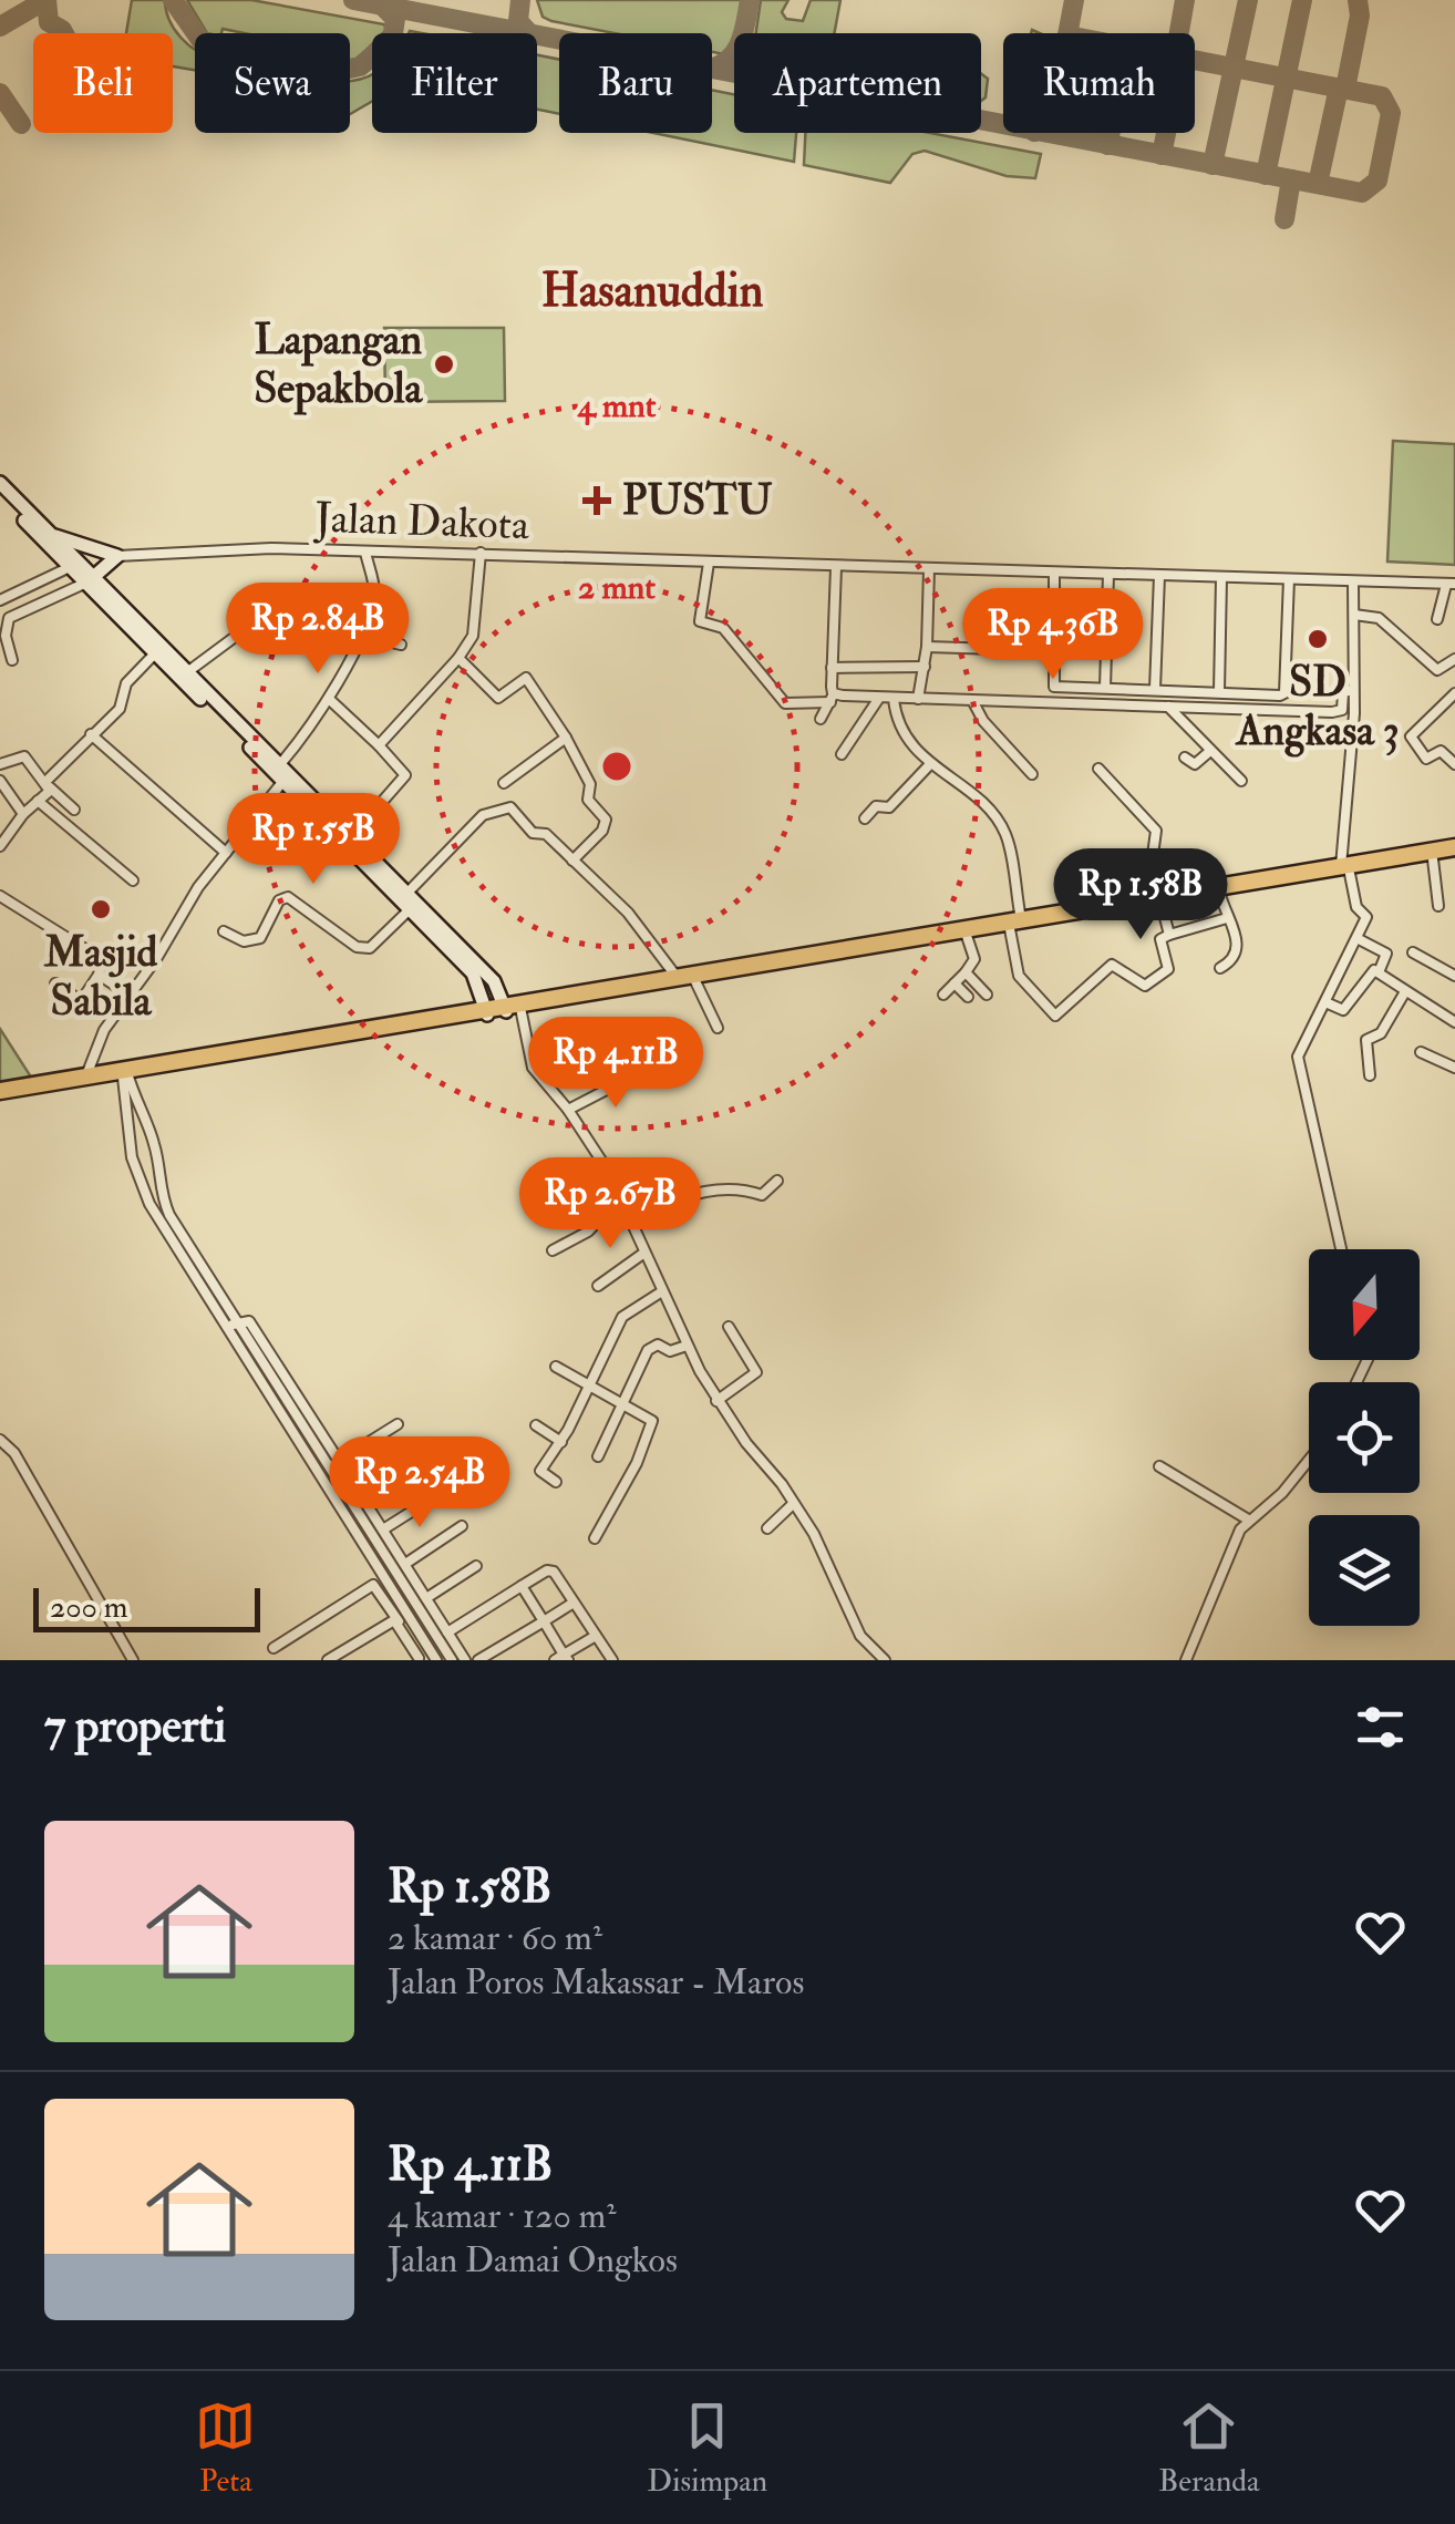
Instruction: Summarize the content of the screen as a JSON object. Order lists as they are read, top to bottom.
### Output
{
  "streets": {
    "street": ["Jalan Dakota"]
  },
  "districts": ["Hasanuddin"],
  "places": {
    "other": ["Lapangan Sepakbola", "SD Angkasa 3", "Masjid Sabila"],
    "health": ["PUSTU"]
  },
  "scale_bar": "200 m",
  "north": "bottom",
  "page": {
    "chip": [
      "Beli",
      "Sewa",
      "Filter",
      "Baru",
      "Apartemen",
      "Rumah"
    ],
    "price": [
      "Rp 2.84B",
      "Rp 4.36B",
      "Rp 1.55B",
      "Rp 1.58B",
      "Rp 4.11B",
      "Rp 2.67B",
      "Rp 2.54B"
    ],
    "scale": "200 m",
    "heading": "7 properti",
    "list": [
      {
        "name": "Rp 1.58B",
        "note": "2 kamar · 60 m² · Jalan Poros Makassar - Maros"
      },
      {
        "name": "Rp 4.11B",
        "note": "4 kamar · 120 m² · Jalan Damai Ongkos"
      }
    ],
    "tabs": ["Peta", "Disimpan", "Beranda"]
  },
  "rings": ["4 mnt", "2 mnt"]
}
